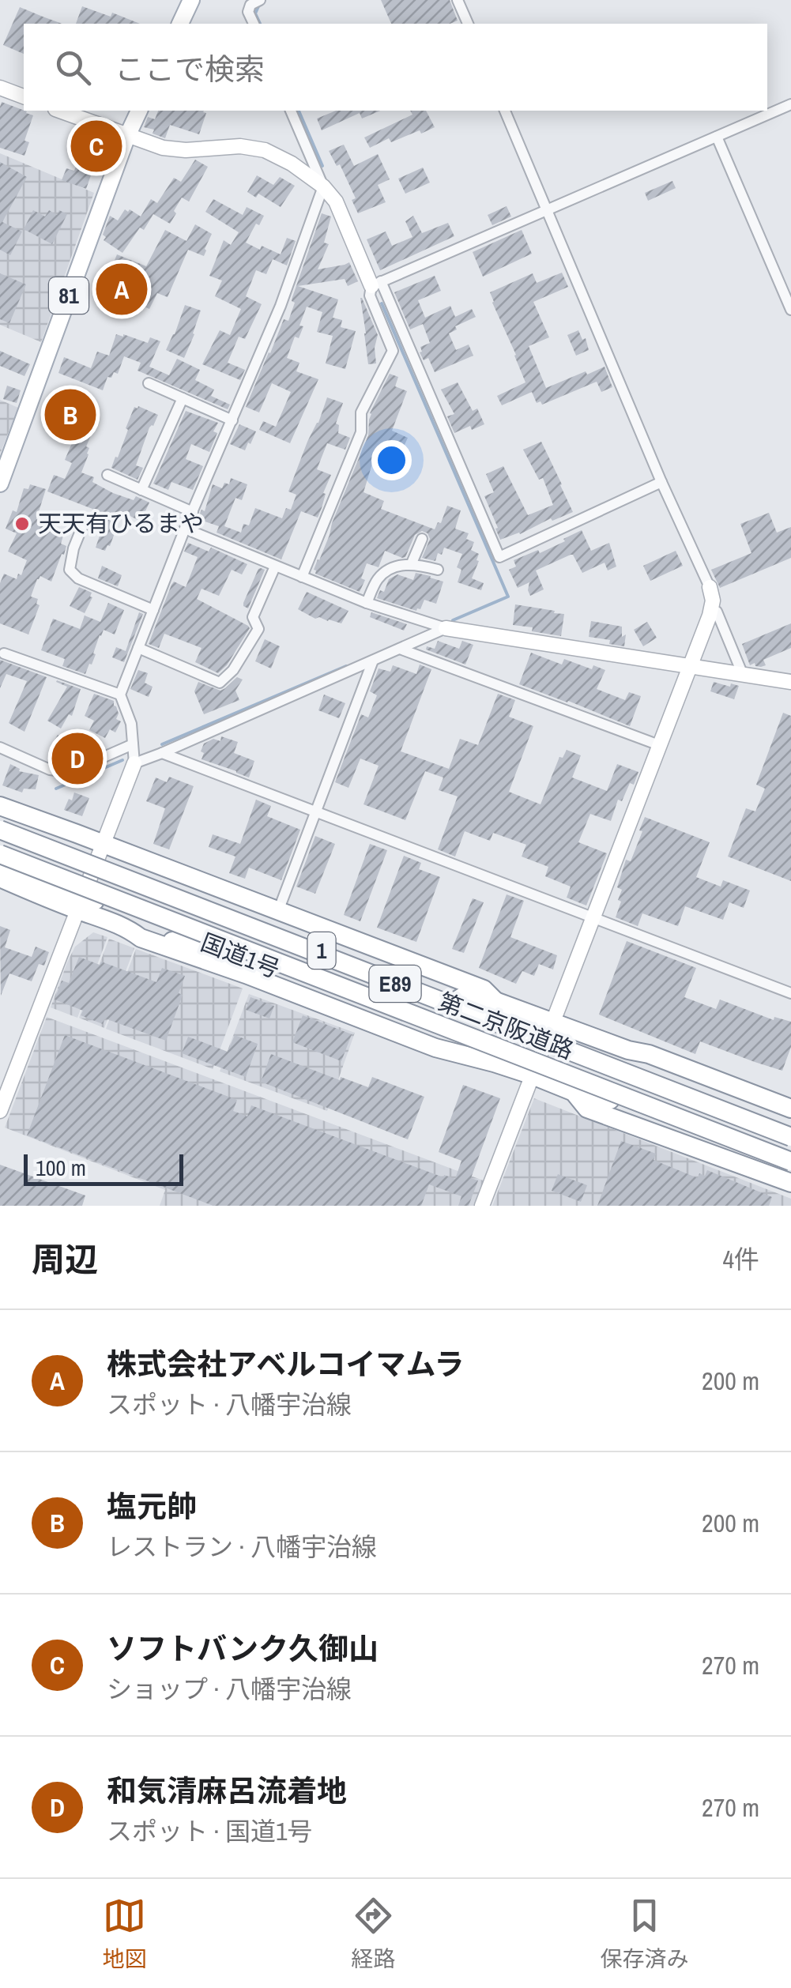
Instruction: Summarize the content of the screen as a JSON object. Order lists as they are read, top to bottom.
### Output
{
  "streets": {
    "highway": [
      "1",
      "国道1号",
      "E89",
      "第二京阪道路"
    ],
    "main road": ["81"]
  },
  "crossings": [
    ["国道1号", "第二京阪道路"]
  ],
  "places": ["天天有ひるまや"],
  "scale_bar": "100 m",
  "page": {
    "search": "ここで検索",
    "pins": [
      "C",
      "A",
      "B",
      "D"
    ],
    "scale": "100 m",
    "heading": ["周辺", "4件"],
    "list": [
      {
        "mark": "A",
        "name": "株式会社アベルコイマムラ",
        "note": "スポット · 八幡宇治線",
        "value": "200 m"
      },
      {
        "mark": "B",
        "name": "塩元帥",
        "note": "レストラン · 八幡宇治線",
        "value": "200 m"
      },
      {
        "mark": "C",
        "name": "ソフトバンク久御山",
        "note": "ショップ · 八幡宇治線",
        "value": "270 m"
      },
      {
        "mark": "D",
        "name": "和気清麻呂流着地",
        "note": "スポット · 国道1号",
        "value": "270 m"
      }
    ],
    "nav": ["地図", "経路", "保存済み"]
  }
}
